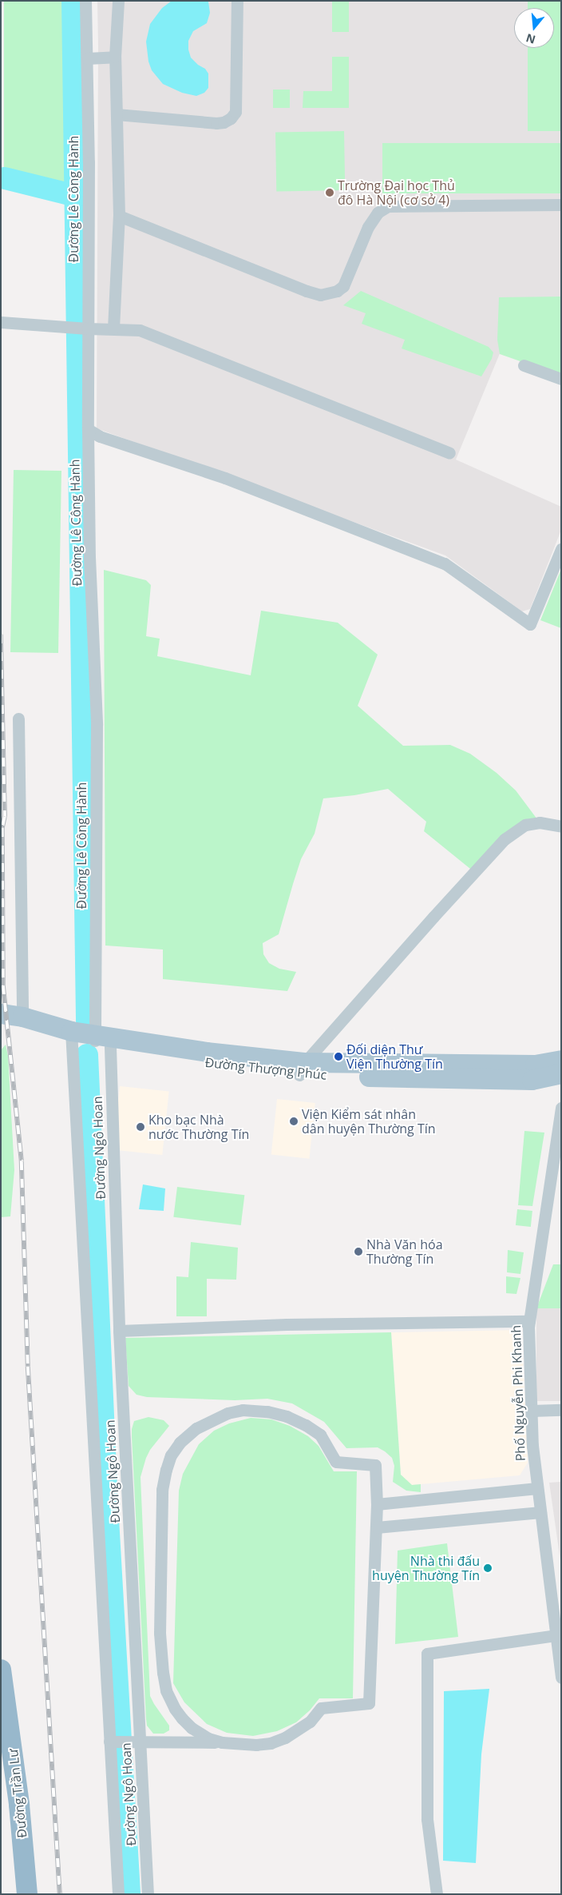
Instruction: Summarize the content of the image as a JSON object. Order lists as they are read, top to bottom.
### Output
{
  "streets": {
    "highway": ["Đường Trần Lư"],
    "main road": ["Đường Thượng Phúc"],
    "street": ["Đường Lê Công Hành", "Đường Ngô Hoan", "Phố Nguyễn Phi Khanh"]
  },
  "crossings": [
    ["Đường Lê Công Hành", "Đường Thượng Phúc"],
    ["Đường Lê Công Hành", "Đường Ngô Hoan"],
    ["Đường Thượng Phúc", "Đường Ngô Hoan"]
  ],
  "places": [
    "Trường Đại học Thủ đô Hà Nội (cơ sở 4)",
    "Đối diện Thư Viện Thường Tín",
    "Viện Kiểm sát nhân dân huyện Thường Tín",
    "Kho bạc Nhà nước Thường Tín",
    "Nhà Văn hóa Thường Tín",
    "Nhà thi đấu huyện Thường Tín"
  ],
  "north": "bottom"
}
